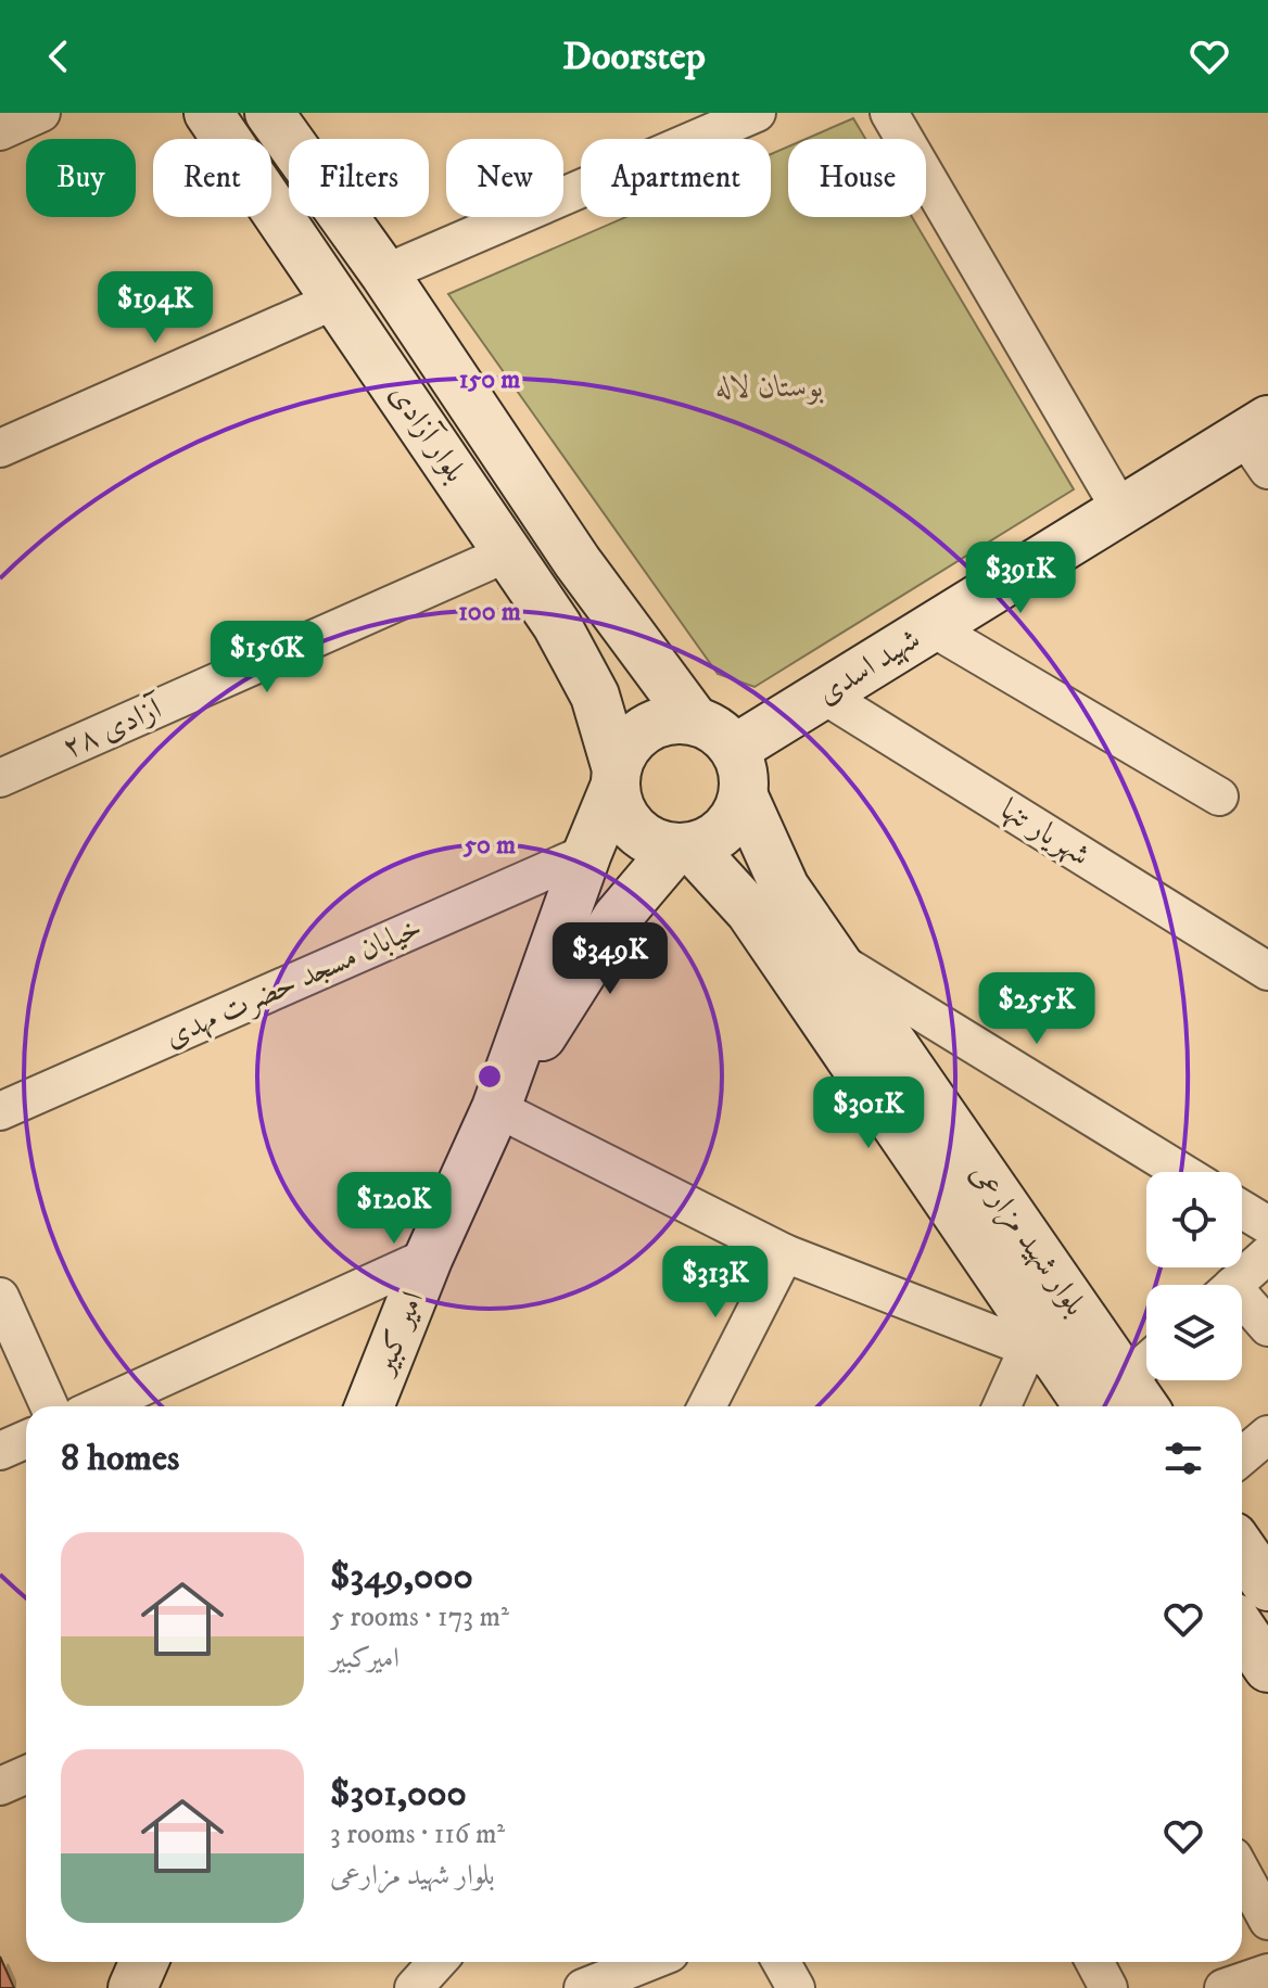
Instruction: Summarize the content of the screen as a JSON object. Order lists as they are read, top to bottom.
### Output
{
  "streets": {
    "main road": [
      "بلوار آزادی",
      "شهید اسدی",
      "بلوار شهید مزارعی",
      "امیر کبیر"
    ],
    "street": ["آزادی ۲۸", "شهریار تنها", "خیابان مسجد حضرت مهدی"]
  },
  "crossings": [
    ["بلوار آزادی", "شهید اسدی"],
    ["بلوار آزادی", "آزادی ۲۸"],
    ["بلوار آزادی", "بلوار شهید مزارعی"],
    ["شهید اسدی", "شهریار تنها"],
    ["شهید اسدی", "بلوار شهید مزارعی"]
  ],
  "parks": ["بوستان لاله"],
  "page": {
    "header": "Doorstep",
    "chip": [
      "Buy",
      "Rent",
      "Filters",
      "New",
      "Apartment",
      "House"
    ],
    "price": [
      "$194K",
      "$391K",
      "$156K",
      "$349K",
      "$255K",
      "$301K",
      "$120K",
      "$313K"
    ],
    "heading": "8 homes",
    "list": [
      {
        "name": "$349,000",
        "note": "5 rooms · 173 m² · امیرکبیر"
      },
      {
        "name": "$301,000",
        "note": "3 rooms · 116 m² · بلوار شهید مزارعی"
      }
    ]
  },
  "rings": ["150 m", "100 m", "50 m"]
}
